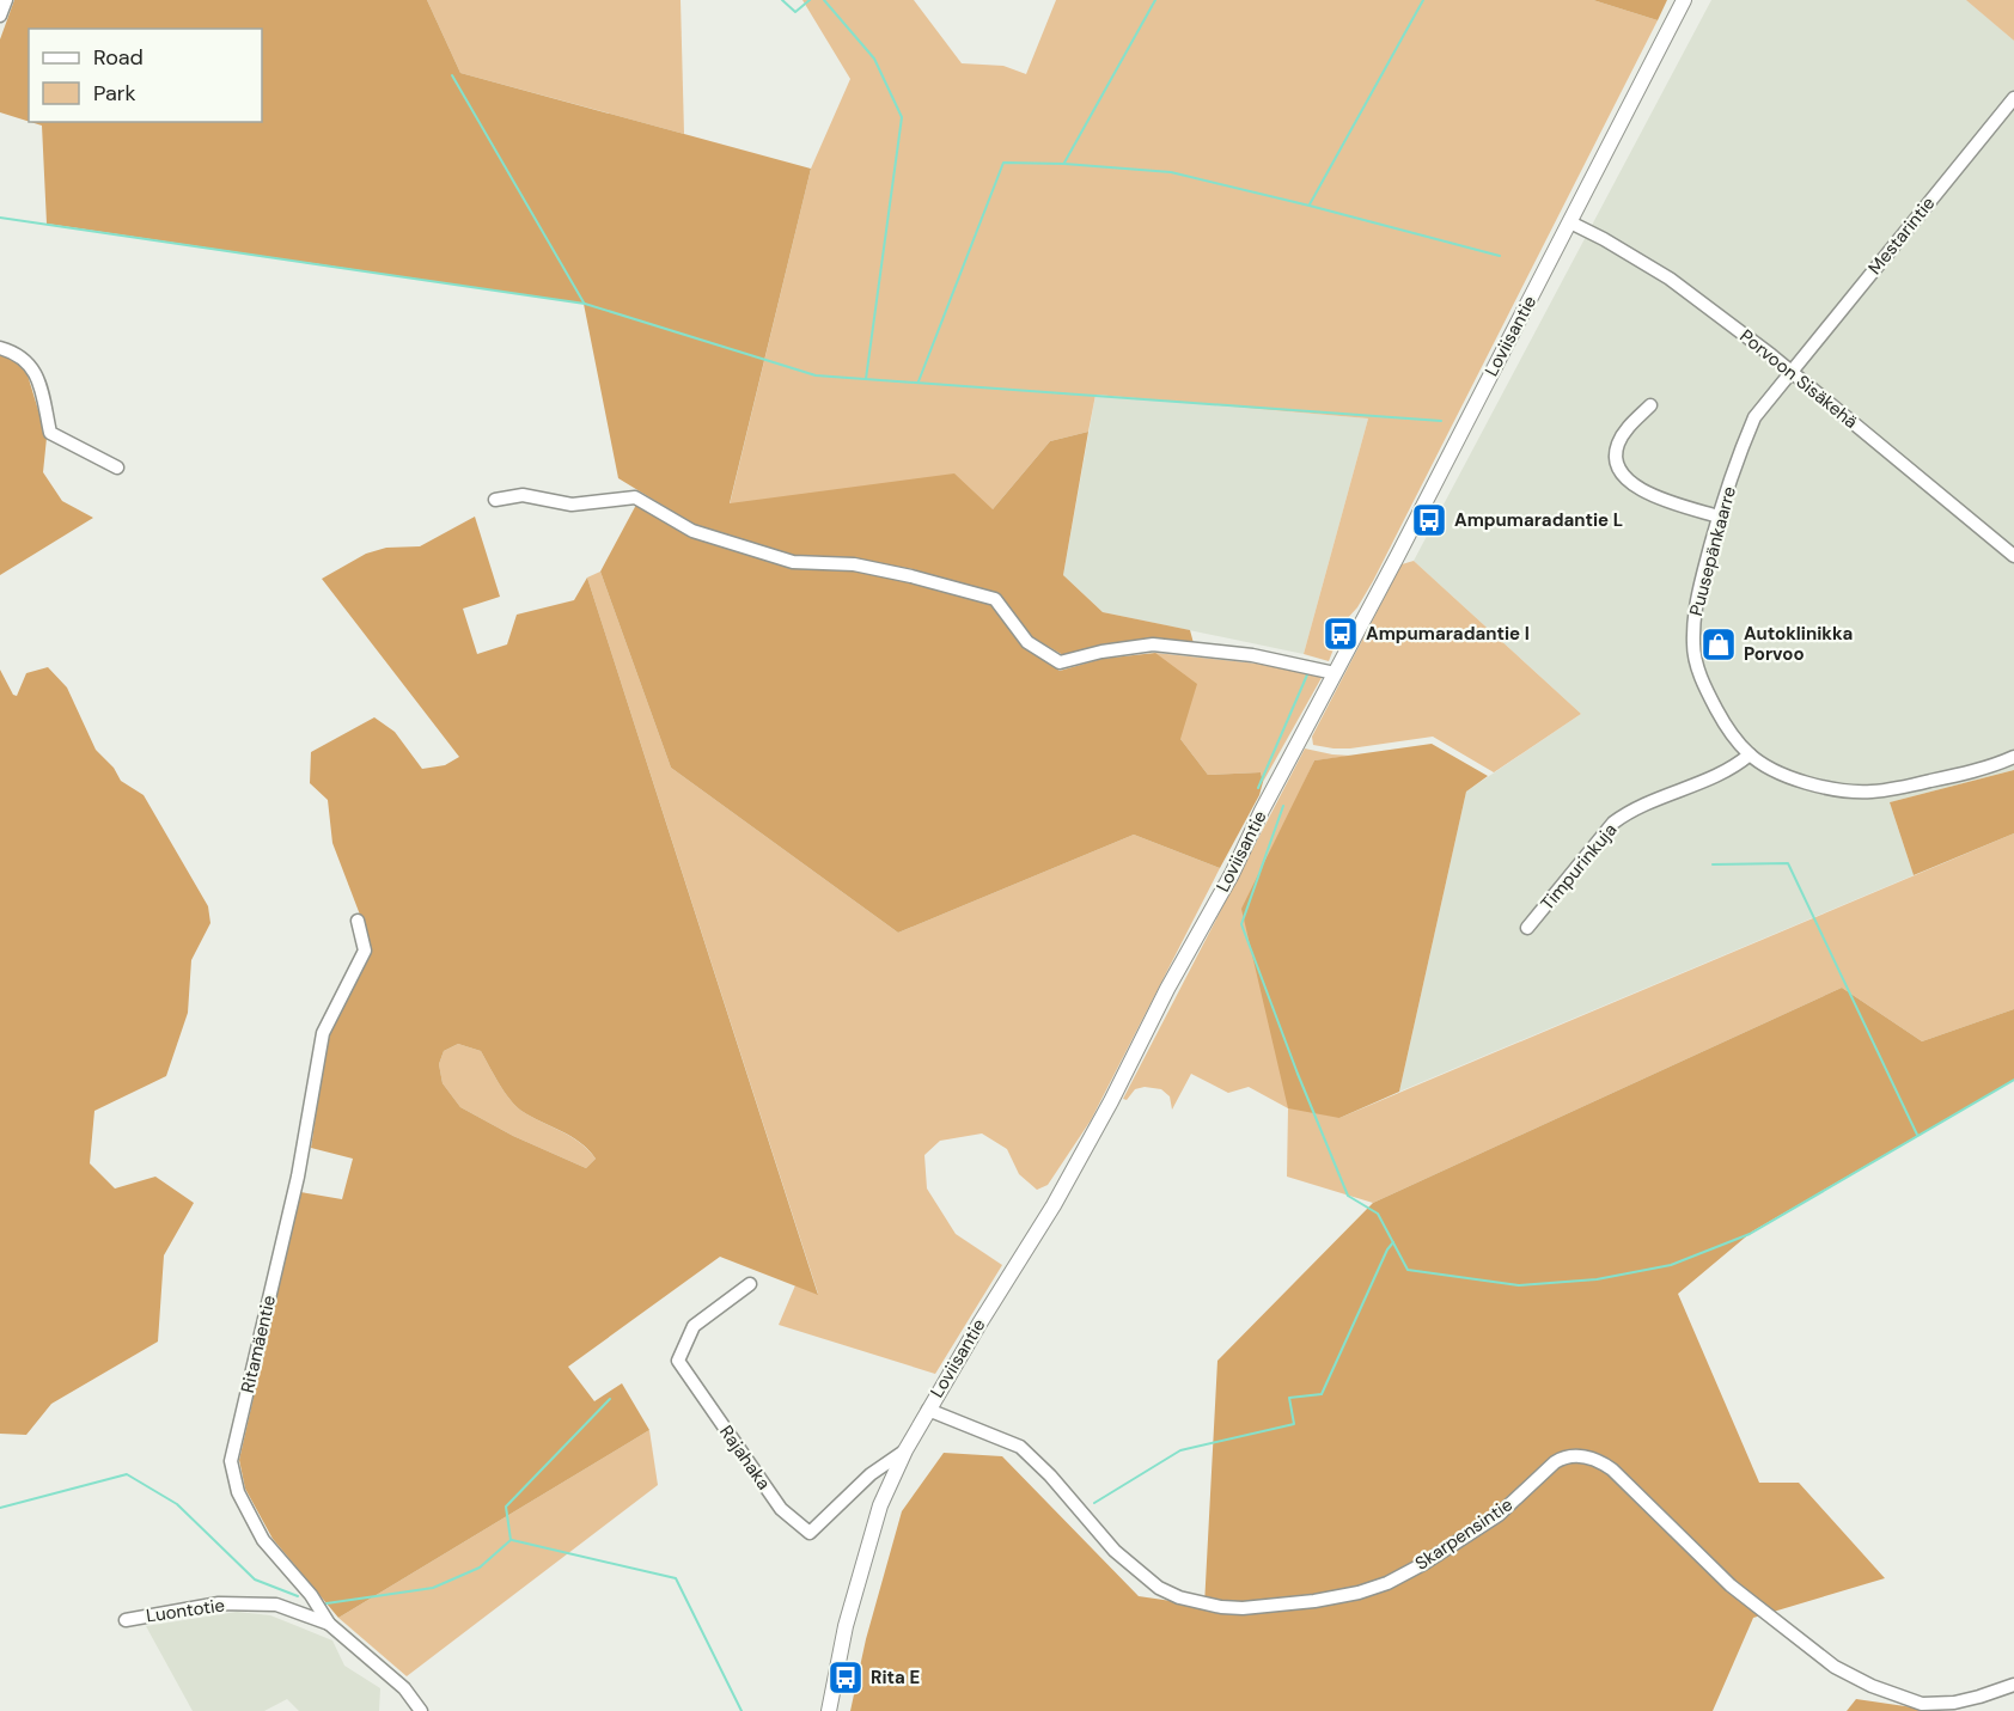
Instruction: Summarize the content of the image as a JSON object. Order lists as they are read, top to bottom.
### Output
{
  "streets": {
    "main road": ["Loviisantie"],
    "street": [
      "Mestarintie",
      "Porvoon Sisäkehä",
      "Puusepänkaarre",
      "Timpurinkuja",
      "Ritamäentie",
      "Rajahaka",
      "Skarpensintie",
      "Luontotie"
    ]
  },
  "crossings": [
    ["Mestarintie", "Porvoon Sisäkehä"],
    ["Mestarintie", "Puusepänkaarre"],
    ["Loviisantie", "Porvoon Sisäkehä"],
    ["Loviisantie", "Rajahaka"],
    ["Loviisantie", "Skarpensintie"],
    ["Porvoon Sisäkehä", "Puusepänkaarre"],
    ["Puusepänkaarre", "Timpurinkuja"],
    ["Ritamäentie", "Luontotie"]
  ],
  "places": {
    "bus stop": ["Ampumaradantie L", "Ampumaradantie I", "Rita E"],
    "shop": ["Autoklinikka Porvoo"]
  },
  "legend": ["Road", "Park"]
}
